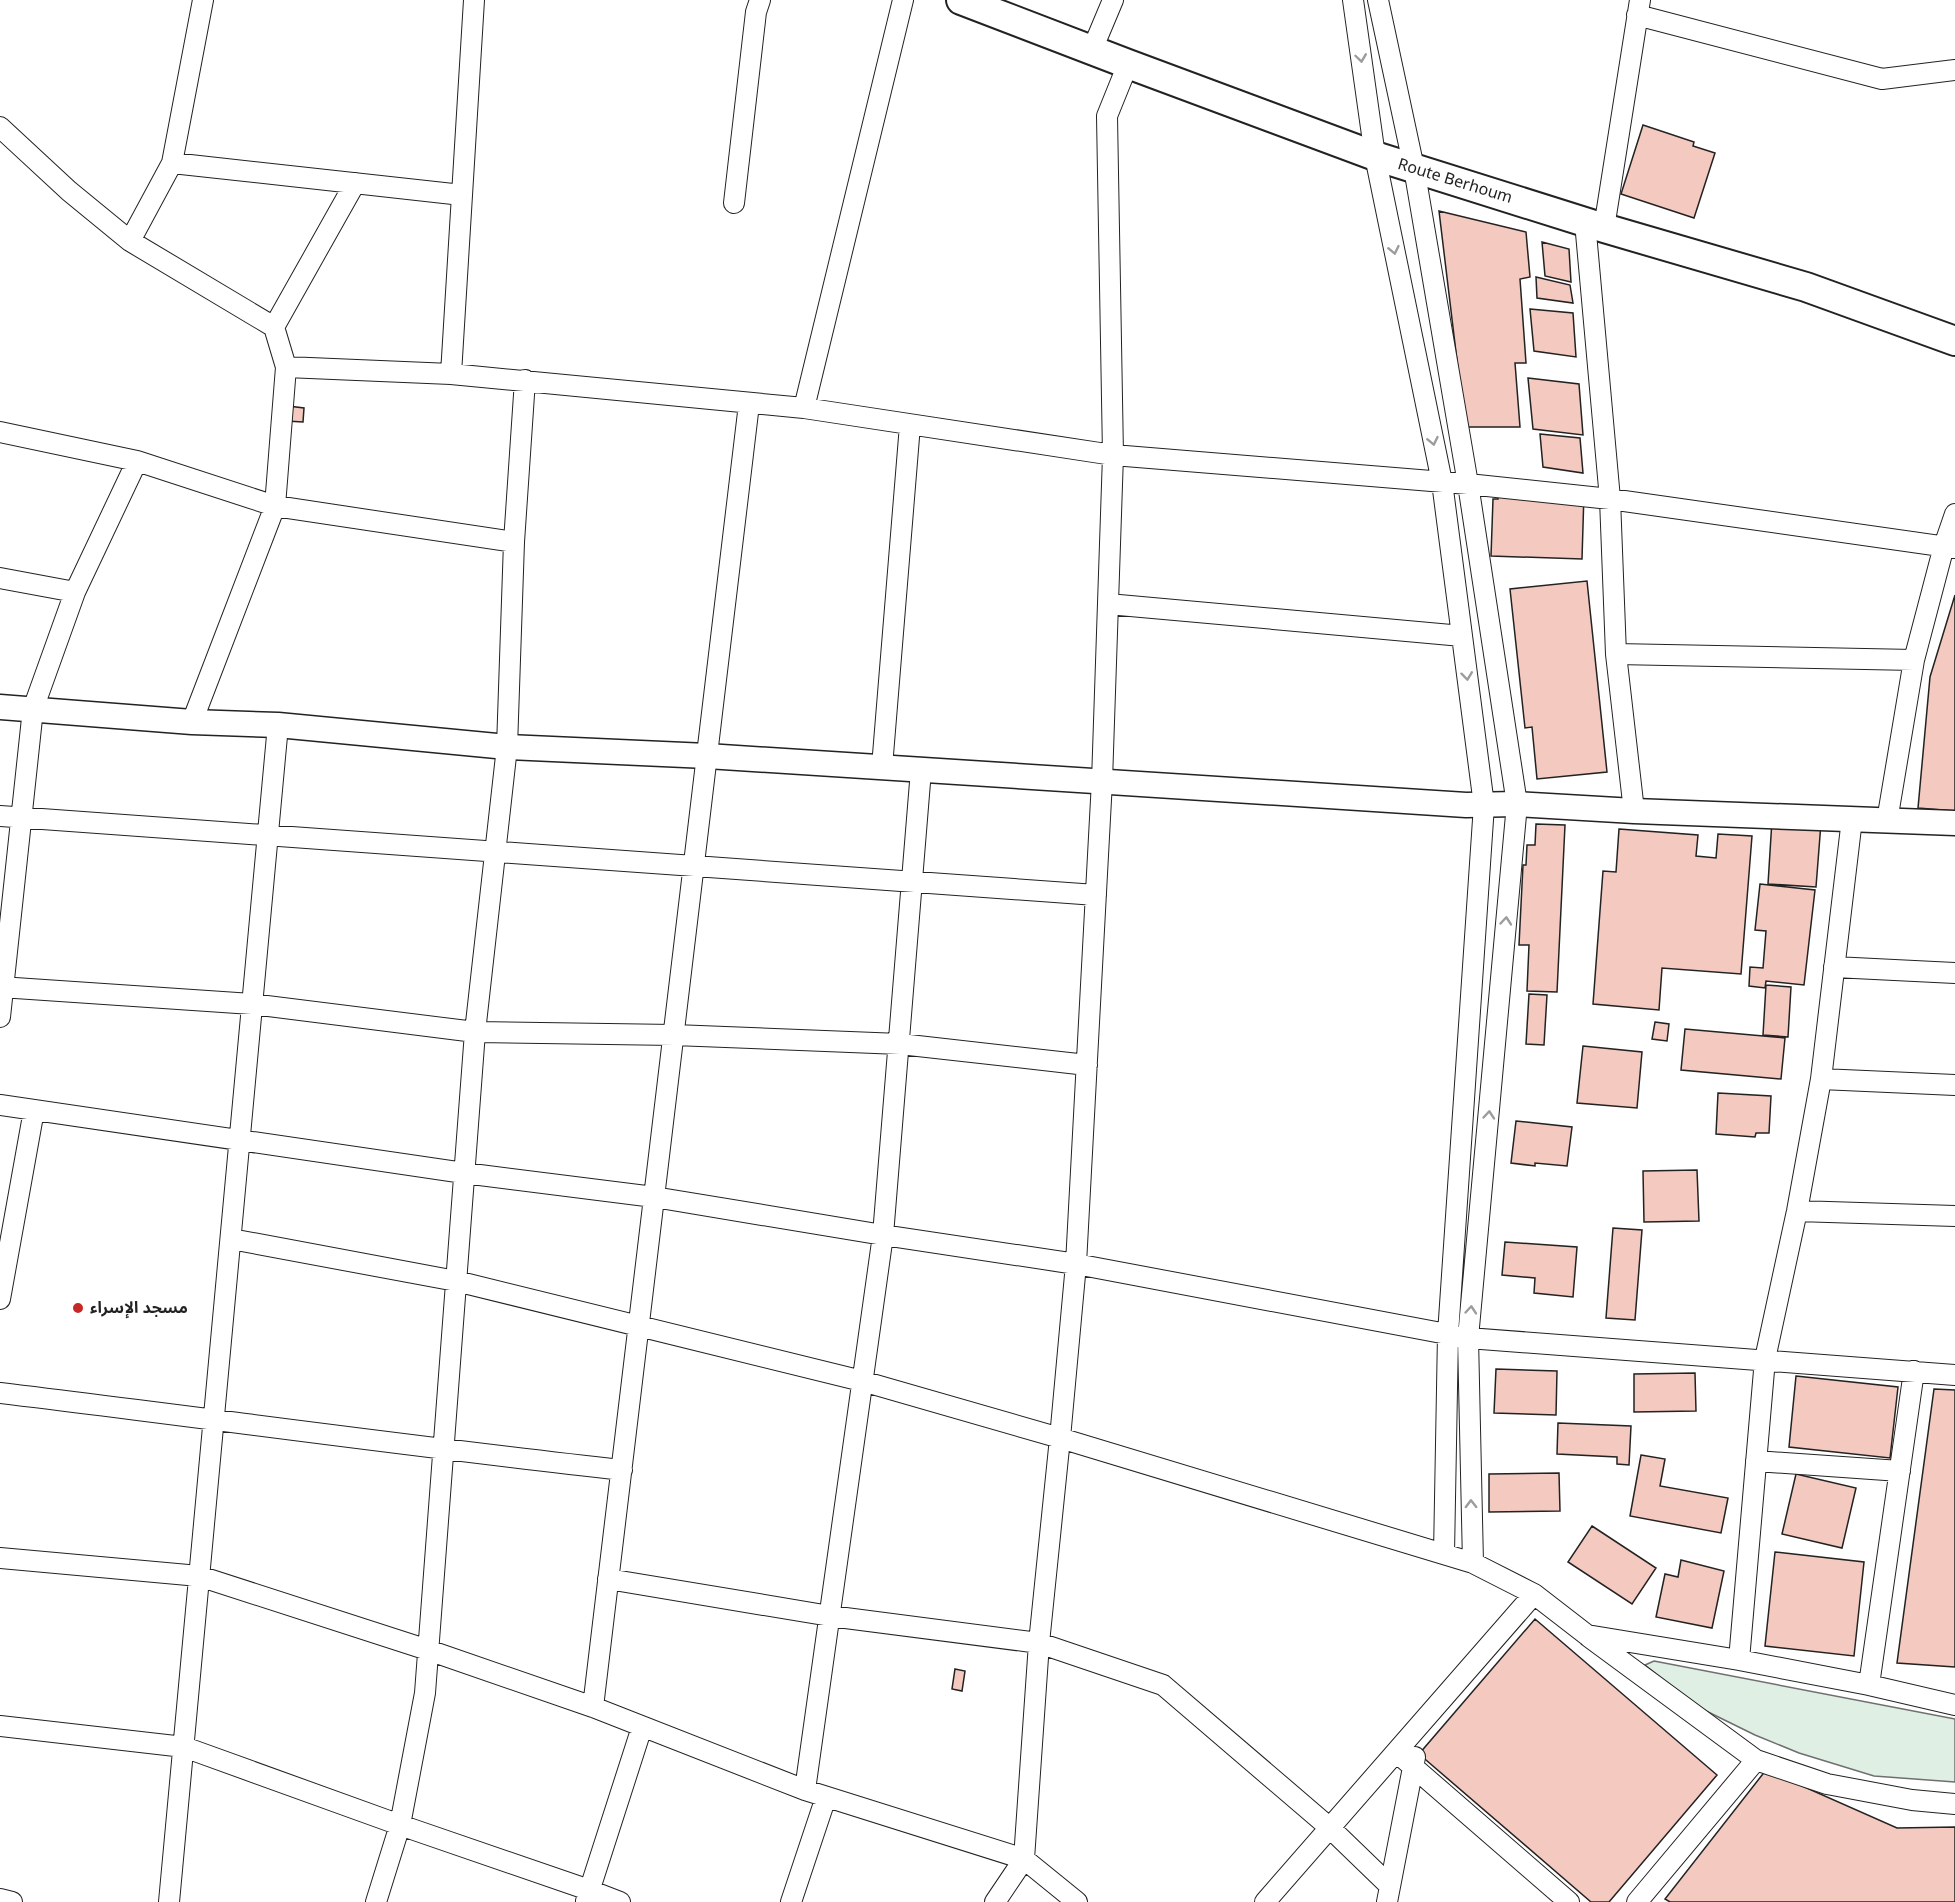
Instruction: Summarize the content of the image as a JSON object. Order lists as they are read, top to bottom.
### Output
{
  "streets": {
    "main road": ["Route Berhoum"]
  },
  "places": ["مسجد الإسراء"]
}
